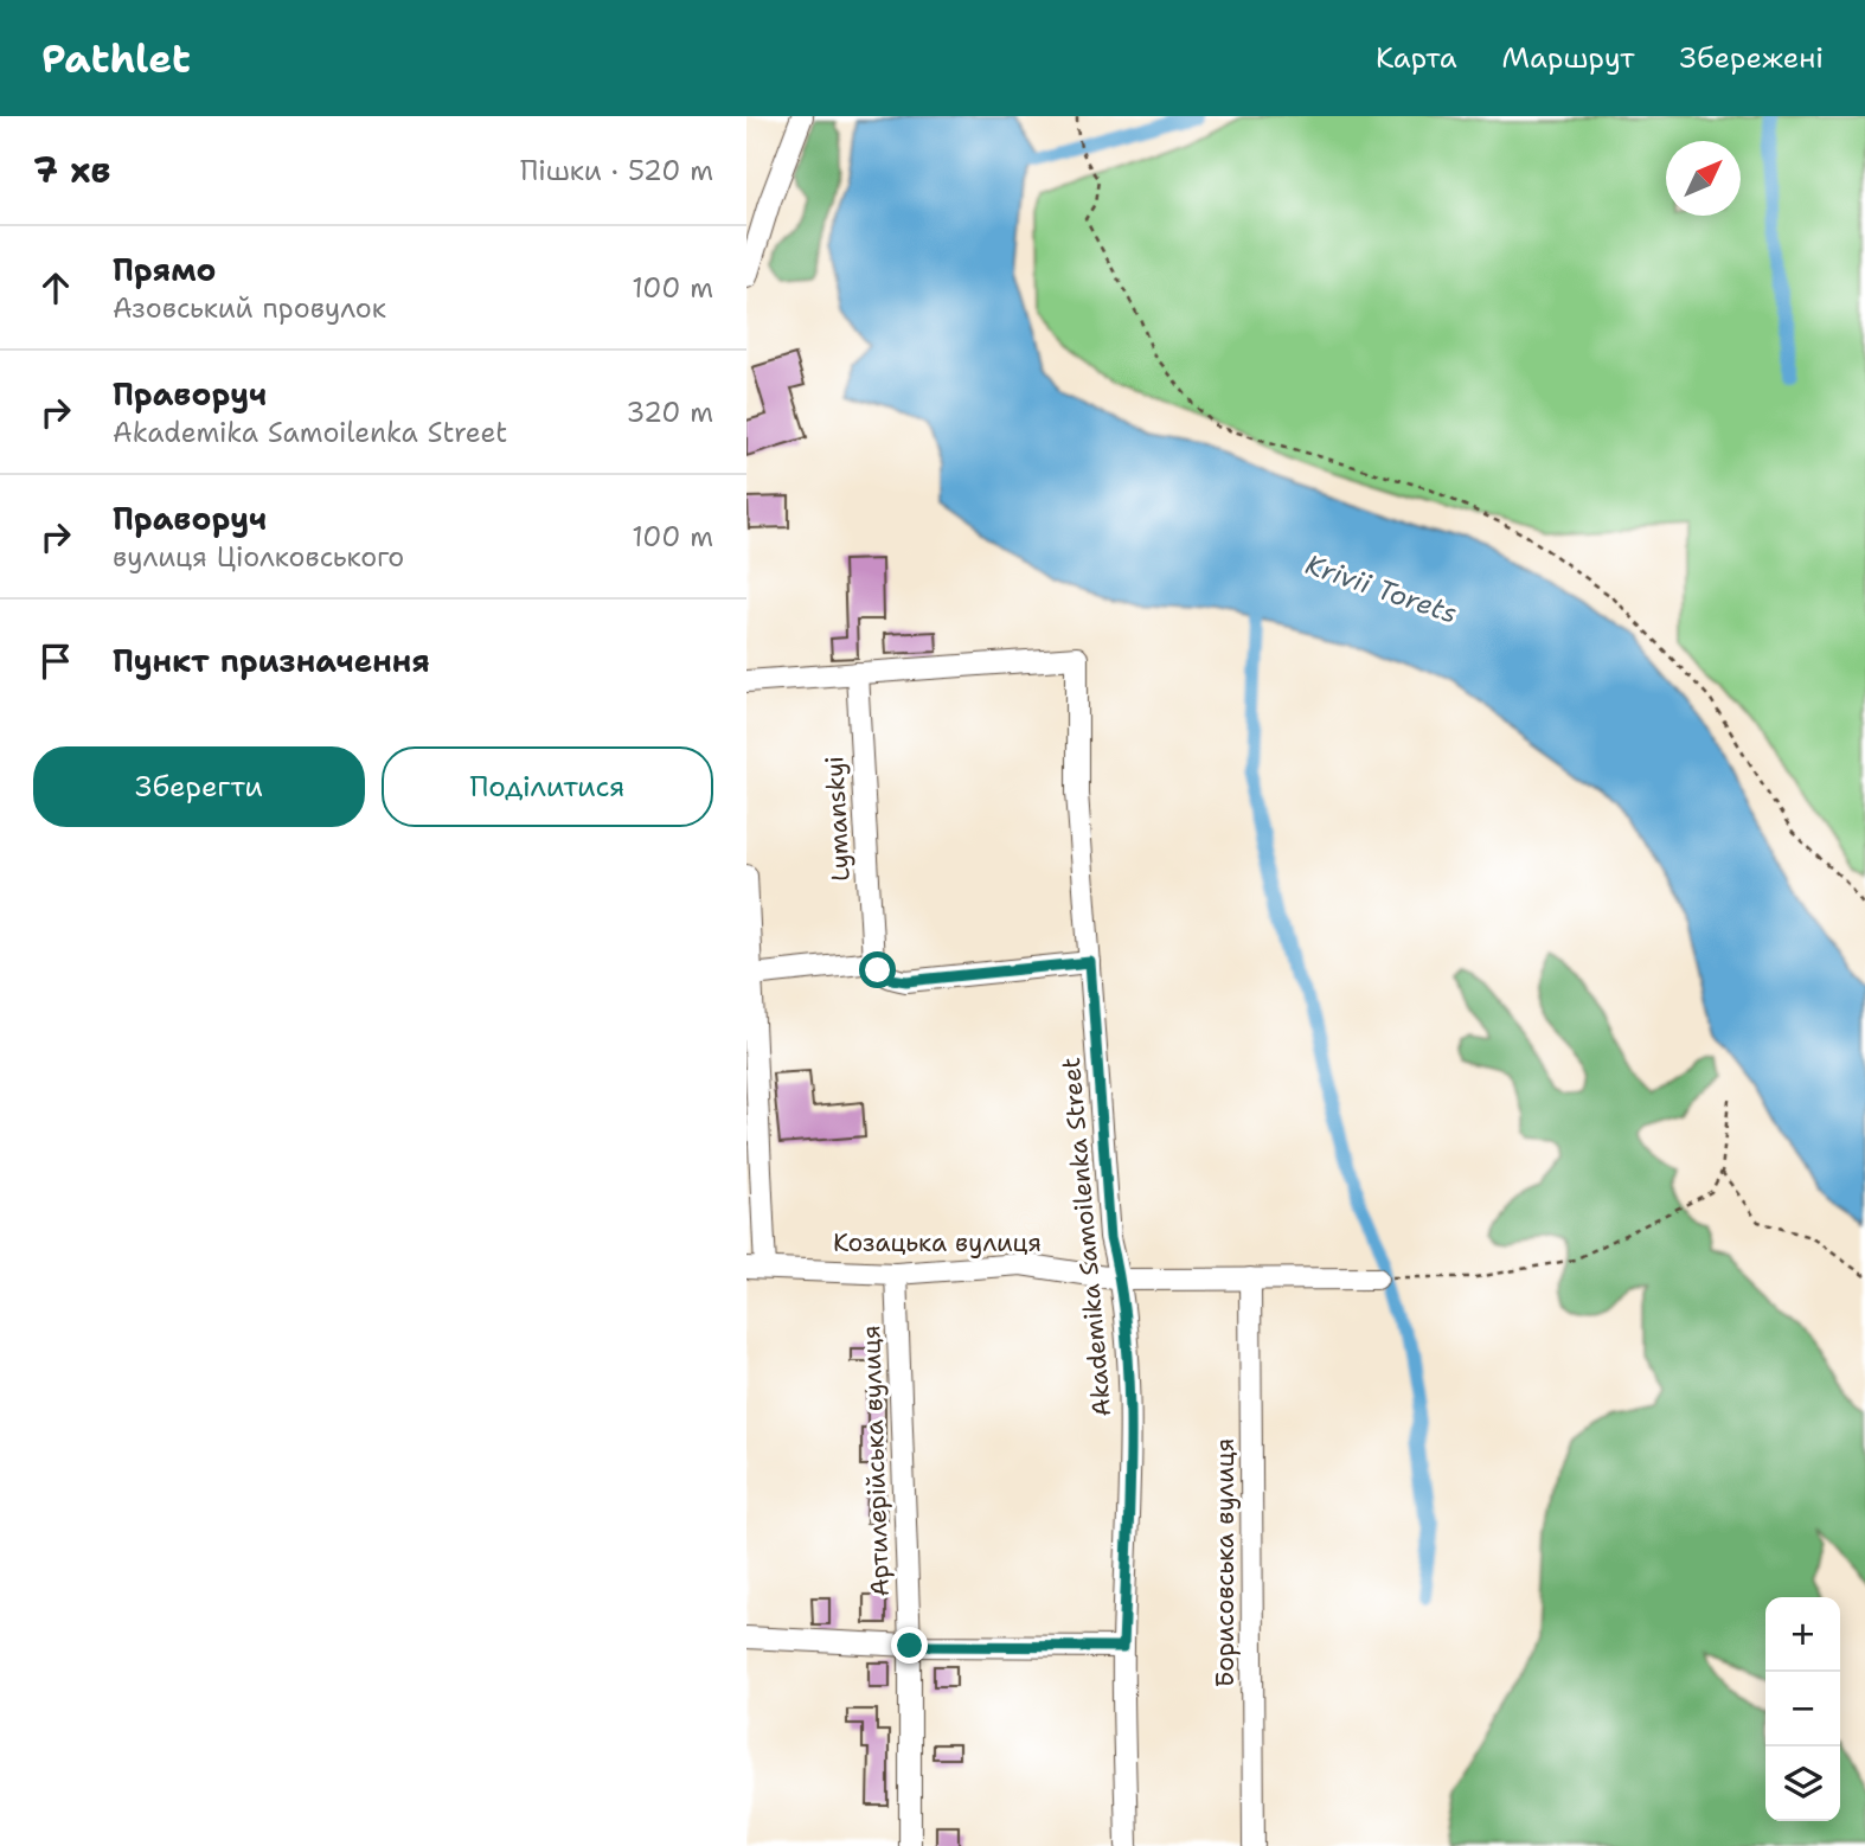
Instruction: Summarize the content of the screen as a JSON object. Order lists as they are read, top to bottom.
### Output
{
  "streets": {
    "street": [
      "Lymanskyi",
      "Akademika Samoilenka Street",
      "Козацька вулиця",
      "Артилерійська вулиця",
      "Борисовська вулиця"
    ]
  },
  "crossings": [
    ["Lymanskyi", "Akademika Samoilenka Street"],
    ["Akademika Samoilenka Street", "Козацька вулиця"],
    ["Козацька вулиця", "Артилерійська вулиця"],
    ["Козацька вулиця", "Борисовська вулиця"]
  ],
  "water": ["Krivii Torets"],
  "north": "top right",
  "page": {
    "header": "Pathlet",
    "nav": ["Карта", "Маршрут", "Збережені"],
    "heading": ["7 хв", "Пішки · 520 m"],
    "list": [
      ["Прямо", "Азовський провулок", "100 m"],
      ["Праворуч", "Akademika Samoilenka Street", "320 m"],
      ["Праворуч", "вулиця Ціолковського", "100 m"],
      "Пункт призначення"
    ],
    "buttons": ["Зберегти", "Поділитися"],
    "map_buttons": ["+", "−"]
  }
}
